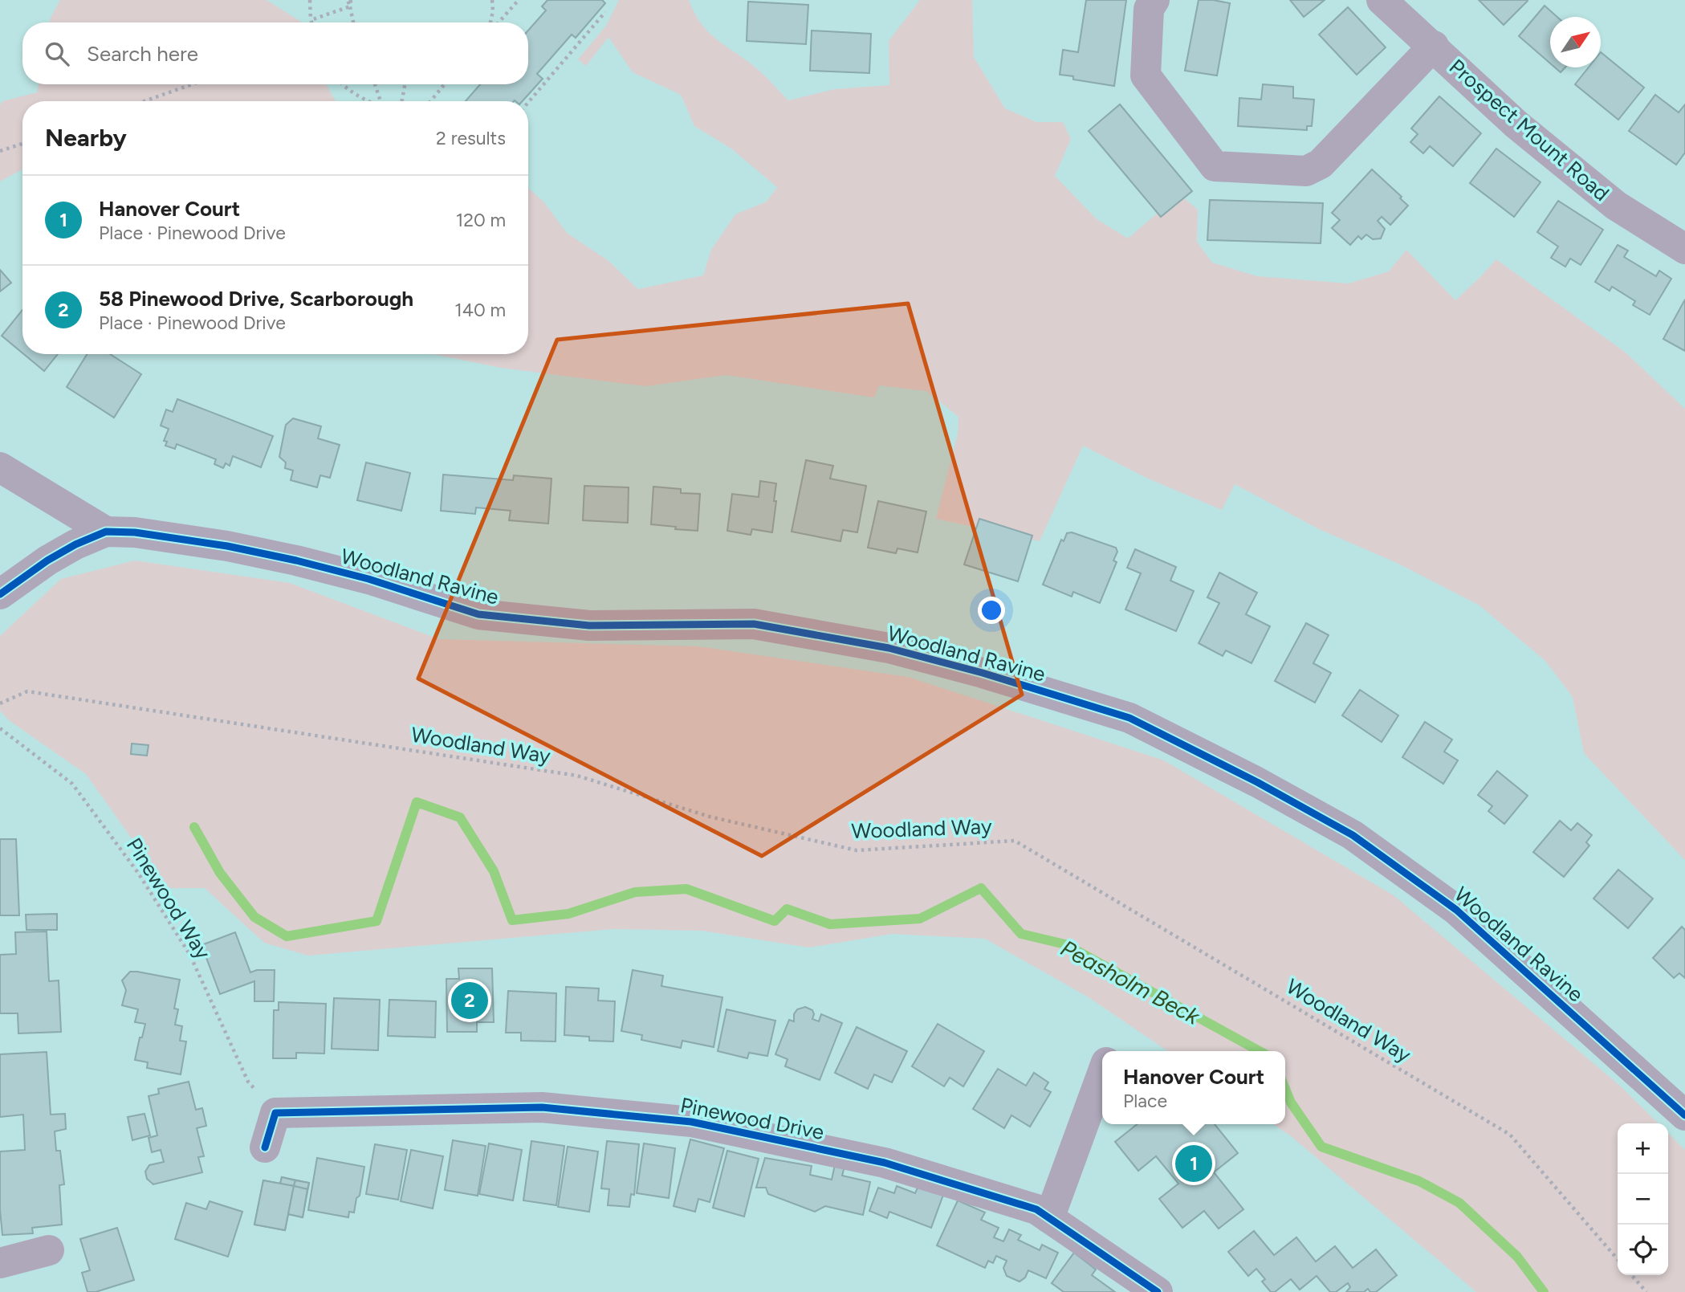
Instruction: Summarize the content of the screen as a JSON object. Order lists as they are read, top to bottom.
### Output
{
  "streets": {
    "street": ["Prospect Mount Road", "Woodland Ravine", "Pinewood Drive"],
    "path": ["Woodland Way", "Pinewood Way"]
  },
  "crossings": [
    ["Pinewood Way", "Pinewood Drive"]
  ],
  "water": ["Peasholm Beck"],
  "north": "top right",
  "page": {
    "search": "Search here",
    "heading": ["Nearby", "2 results"],
    "list": [
      {
        "mark": "1",
        "name": "Hanover Court",
        "note": "Place · Pinewood Drive",
        "value": "120 m"
      },
      {
        "mark": "2",
        "name": "58 Pinewood Drive, Scarborough",
        "note": "Place · Pinewood Drive",
        "value": "140 m"
      }
    ],
    "pins": ["2", "1"],
    "popup": ["Hanover Court", "Place"],
    "map_buttons": ["+", "−"]
  }
}
